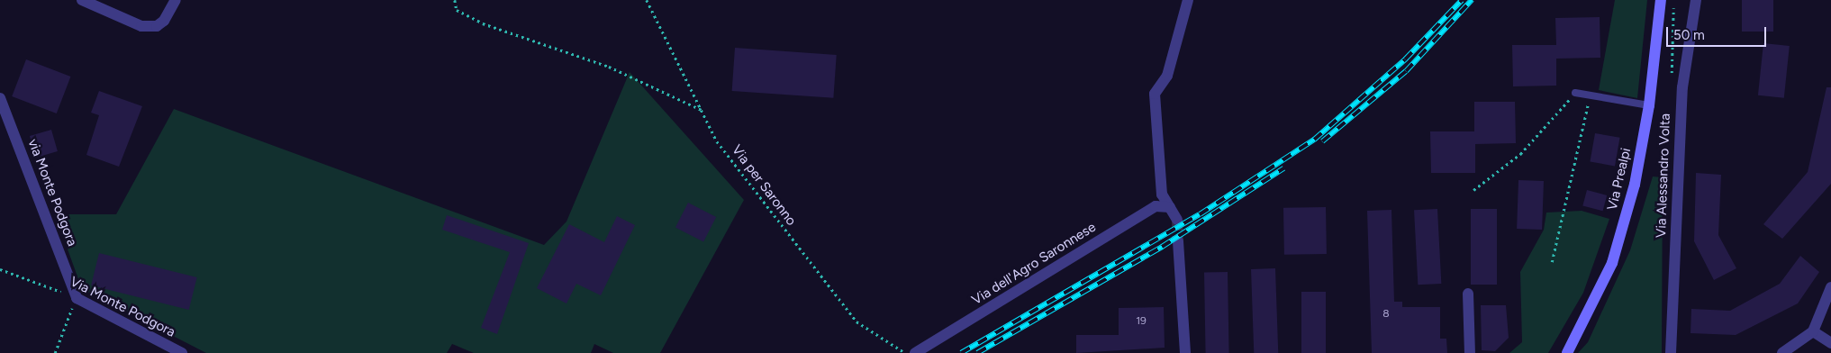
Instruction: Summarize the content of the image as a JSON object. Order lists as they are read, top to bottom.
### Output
{
  "streets": {
    "street": [
      "Via Alessandro Volta",
      "Via Prealpi",
      "via Monte Podgora",
      "Via dell'Agro Saronnese",
      "Via Monte Podgora"
    ],
    "path": ["Via per Saronno"]
  },
  "crossings": [
    ["via Monte Podgora", "Via Monte Podgora"]
  ],
  "house_numbers": ["8", "19"],
  "scale_bar": "50 m"
}
